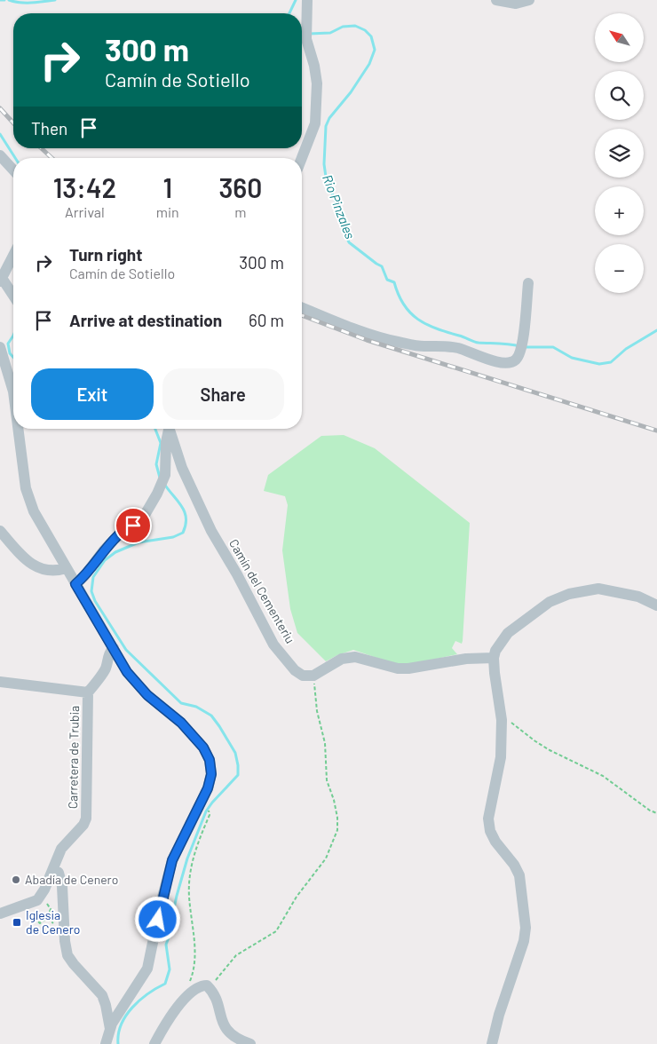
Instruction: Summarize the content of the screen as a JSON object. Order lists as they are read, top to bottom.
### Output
{
  "streets": {
    "street": ["Camín del Cementeriu", "Carretera de Trubia"]
  },
  "water": ["Rio Pinzales"],
  "places": {
    "other": ["Abadía de Cenero"],
    "transit": ["Iglesia de Cenero"]
  },
  "north": "top left",
  "page": {
    "map_buttons": ["+", "−"],
    "turn": ["300 m", "Camín de Sotiello"],
    "then": "Then",
    "eta": [
      "13:42",
      "Arrival",
      "1",
      "min",
      "360",
      "m"
    ],
    "list": [
      {
        "name": "Turn right",
        "note": "Camín de Sotiello",
        "value": "300 m"
      },
      {
        "name": "Arrive at destination",
        "value": "60 m"
      }
    ],
    "buttons": ["Exit", "Share"]
  }
}
